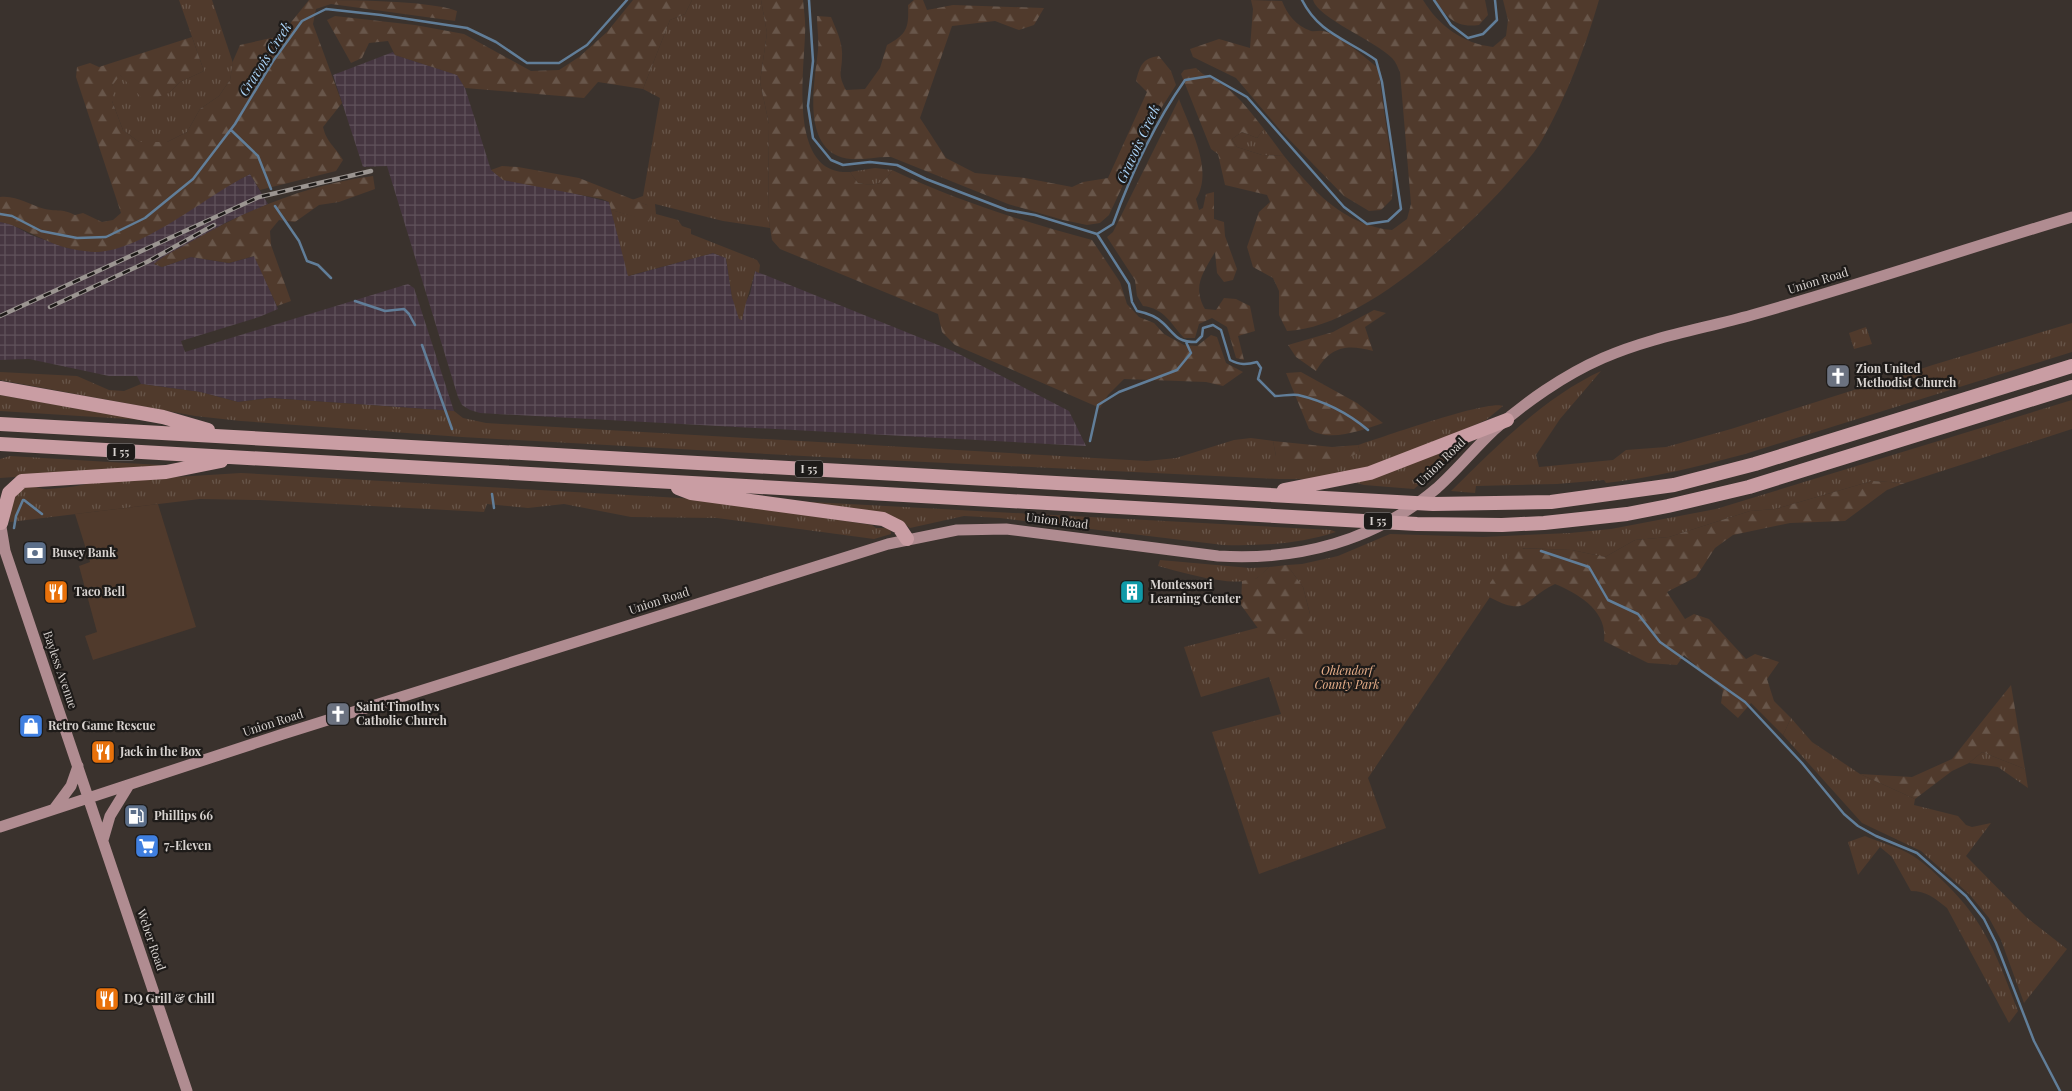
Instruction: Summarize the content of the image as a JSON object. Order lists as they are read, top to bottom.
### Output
{
  "streets": {
    "highway": ["I 55"],
    "main road": ["Union Road", "Bayless Avenue", "Weber Road"]
  },
  "crossings": [
    ["Union Road", "Bayless Avenue"],
    ["Union Road", "Weber Road"],
    ["Bayless Avenue", "Weber Road"]
  ],
  "water": ["Gravois Creek"],
  "parks": ["Ohlendorf County Park"],
  "places": {
    "church": ["Zion United Methodist Church", "Saint Timothys Catholic Church"],
    "bank": ["Busey Bank"],
    "restaurant": ["Taco Bell", "Jack in the Box", "DQ Grill & Chill"],
    "building": ["Montessori Learning Center"],
    "shop": ["Retro Game Rescue"],
    "fuel station": ["Phillips 66"],
    "supermarket": ["7-Eleven"]
  }
}
